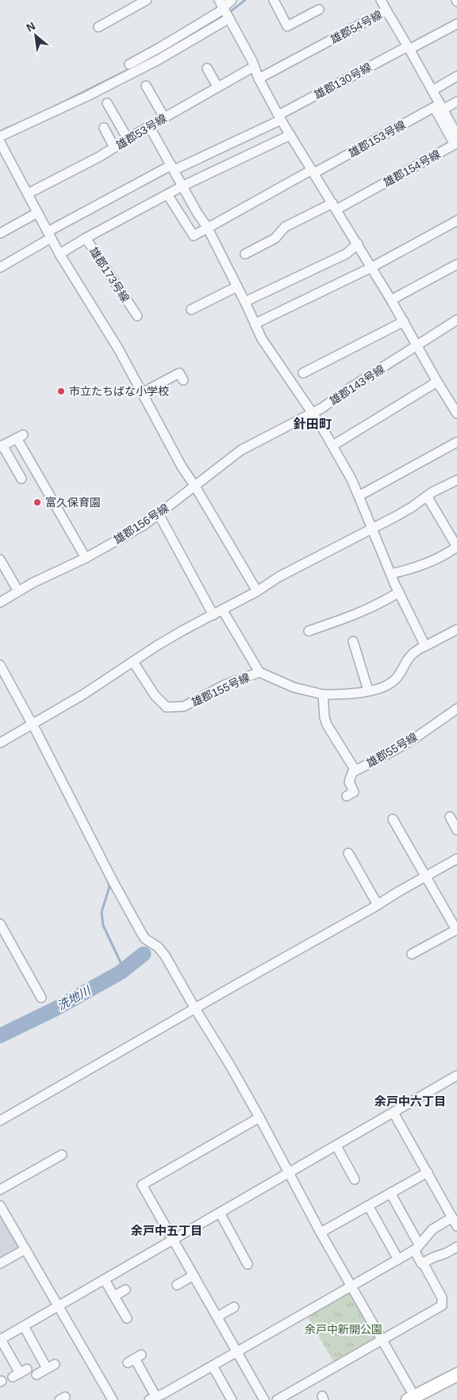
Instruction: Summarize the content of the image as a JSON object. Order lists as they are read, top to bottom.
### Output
{
  "streets": {
    "street": [
      "雄郡54号線",
      "雄郡130号線",
      "雄郡53号線",
      "雄郡153号線",
      "雄郡154号線",
      "雄郡173号線",
      "雄郡143号線",
      "雄郡156号線",
      "雄郡155号線",
      "雄郡55号線"
    ]
  },
  "crossings": [
    ["雄郡54号線", "雄郡130号線"],
    ["雄郡54号線", "雄郡153号線"],
    ["雄郡54号線", "雄郡154号線"],
    ["雄郡153号線", "雄郡154号線"],
    ["雄郡143号線", "雄郡156号線"]
  ],
  "districts": ["針田町", "余戸中六丁目", "余戸中五丁目"],
  "water": ["洗地川"],
  "parks": ["余戸中新開公園"],
  "places": ["市立たちばな小学校", "富久保育園"],
  "north": "top left"
}
